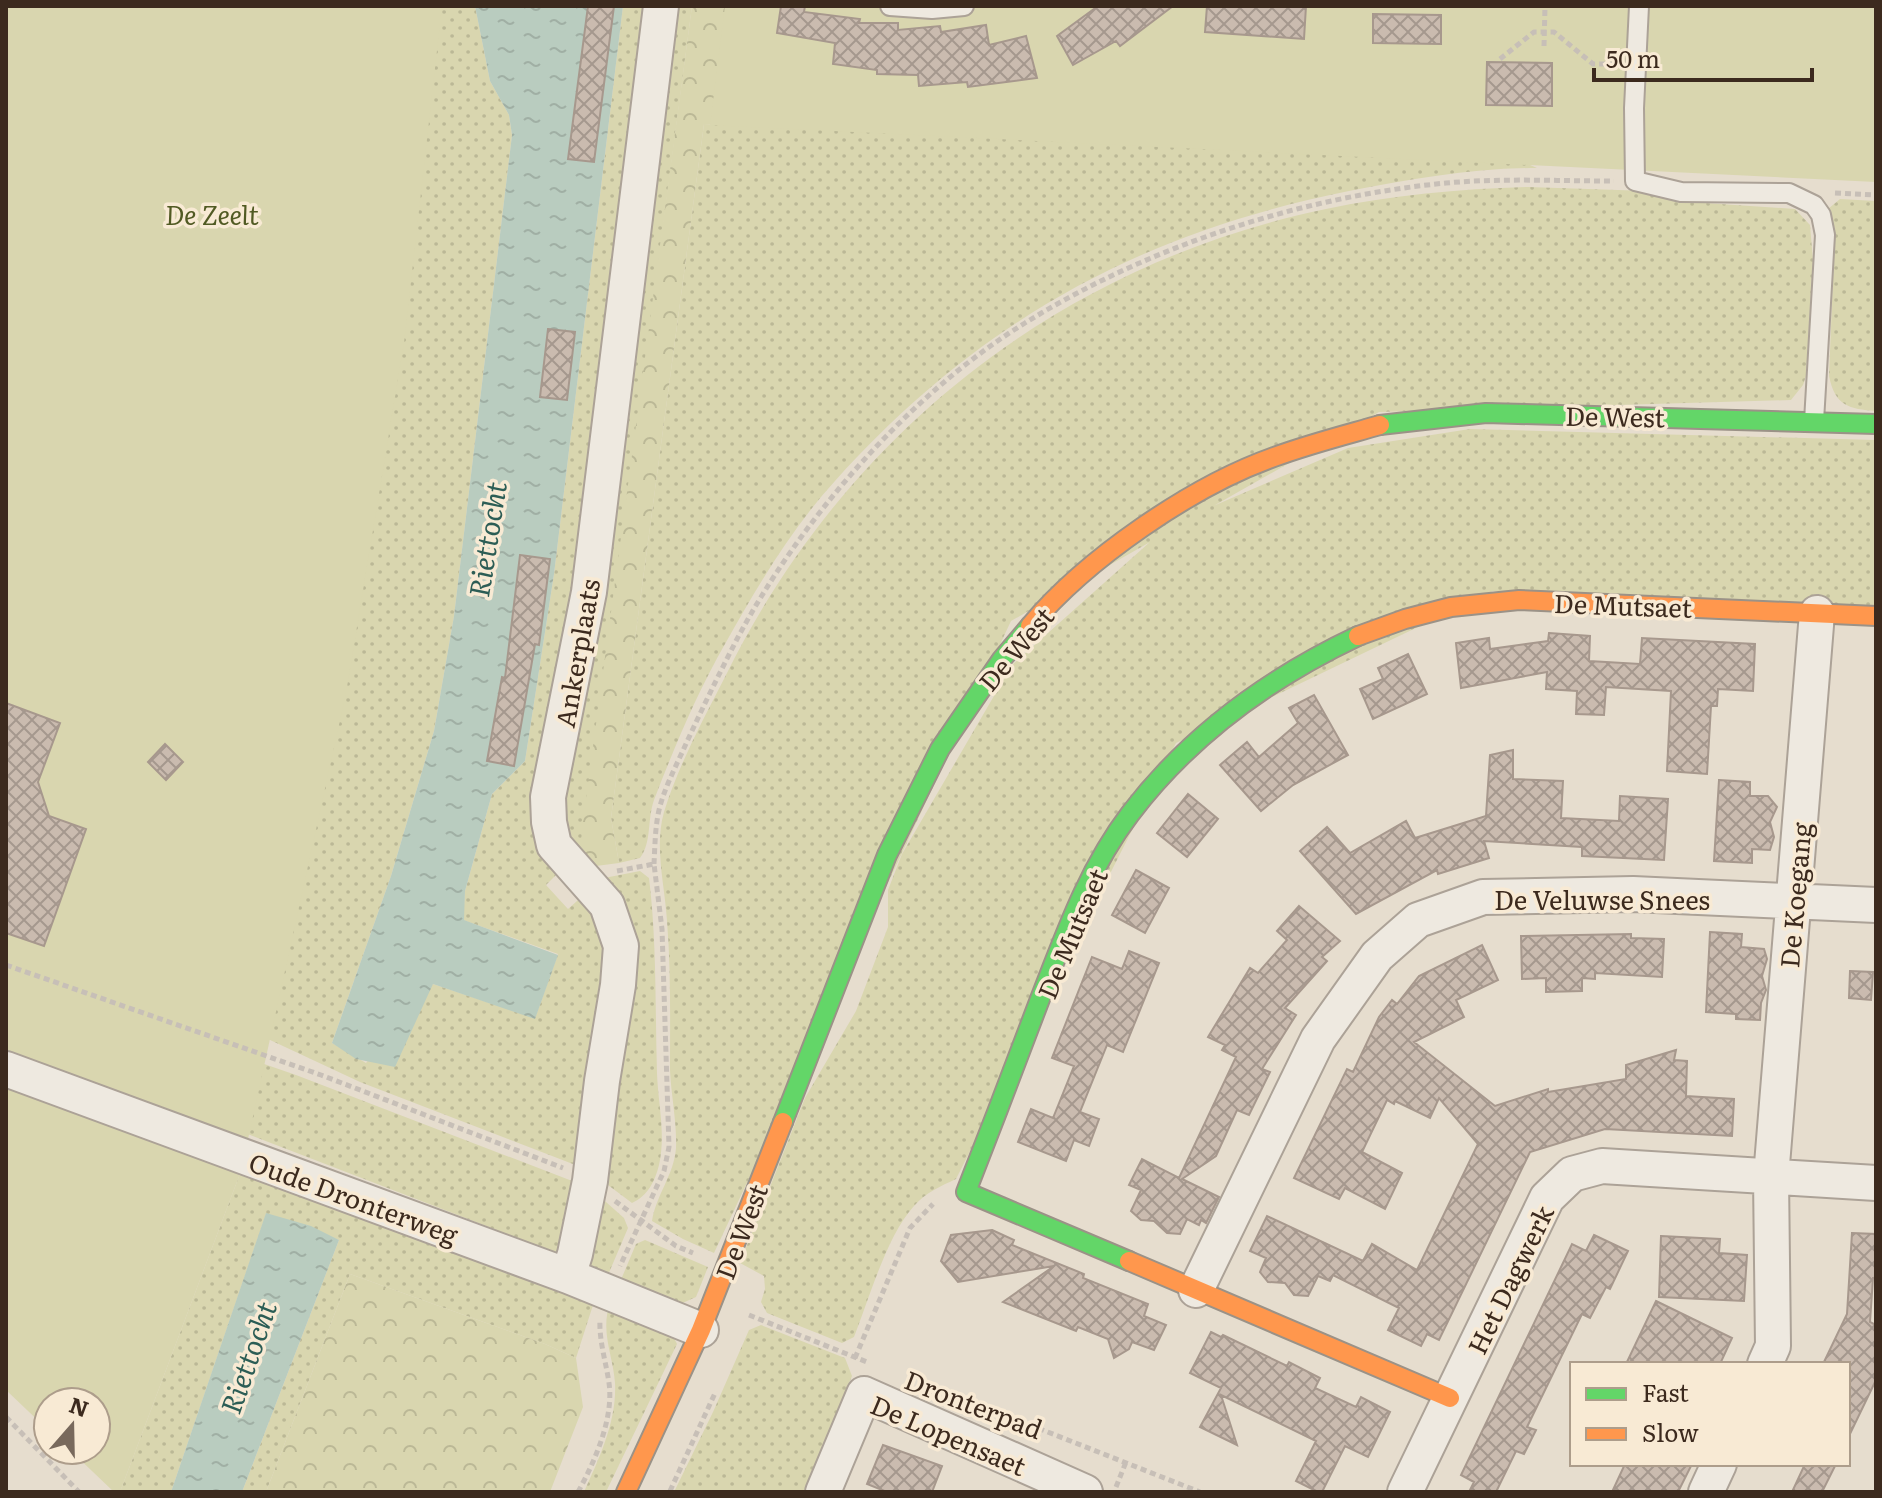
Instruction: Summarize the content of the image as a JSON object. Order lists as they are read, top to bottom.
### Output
{
  "streets": {
    "main road": ["De West", "De Mutsaet"],
    "street": [
      "Ankerplaats",
      "De Koegang",
      "De Veluwse Snees",
      "Oude Dronterweg",
      "Het Dagwerk",
      "De Lopensaet"
    ],
    "path": ["Dronterpad"]
  },
  "crossings": [
    ["De West", "Oude Dronterweg"],
    ["De Mutsaet", "De Koegang"],
    ["Ankerplaats", "Oude Dronterweg"],
    ["De Koegang", "De Veluwse Snees"],
    ["De Koegang", "Het Dagwerk"]
  ],
  "water": ["Riettocht"],
  "parks": ["De Zeelt"],
  "legend": ["Fast", "Slow"],
  "scale_bar": "50 m",
  "north": "top"
}
